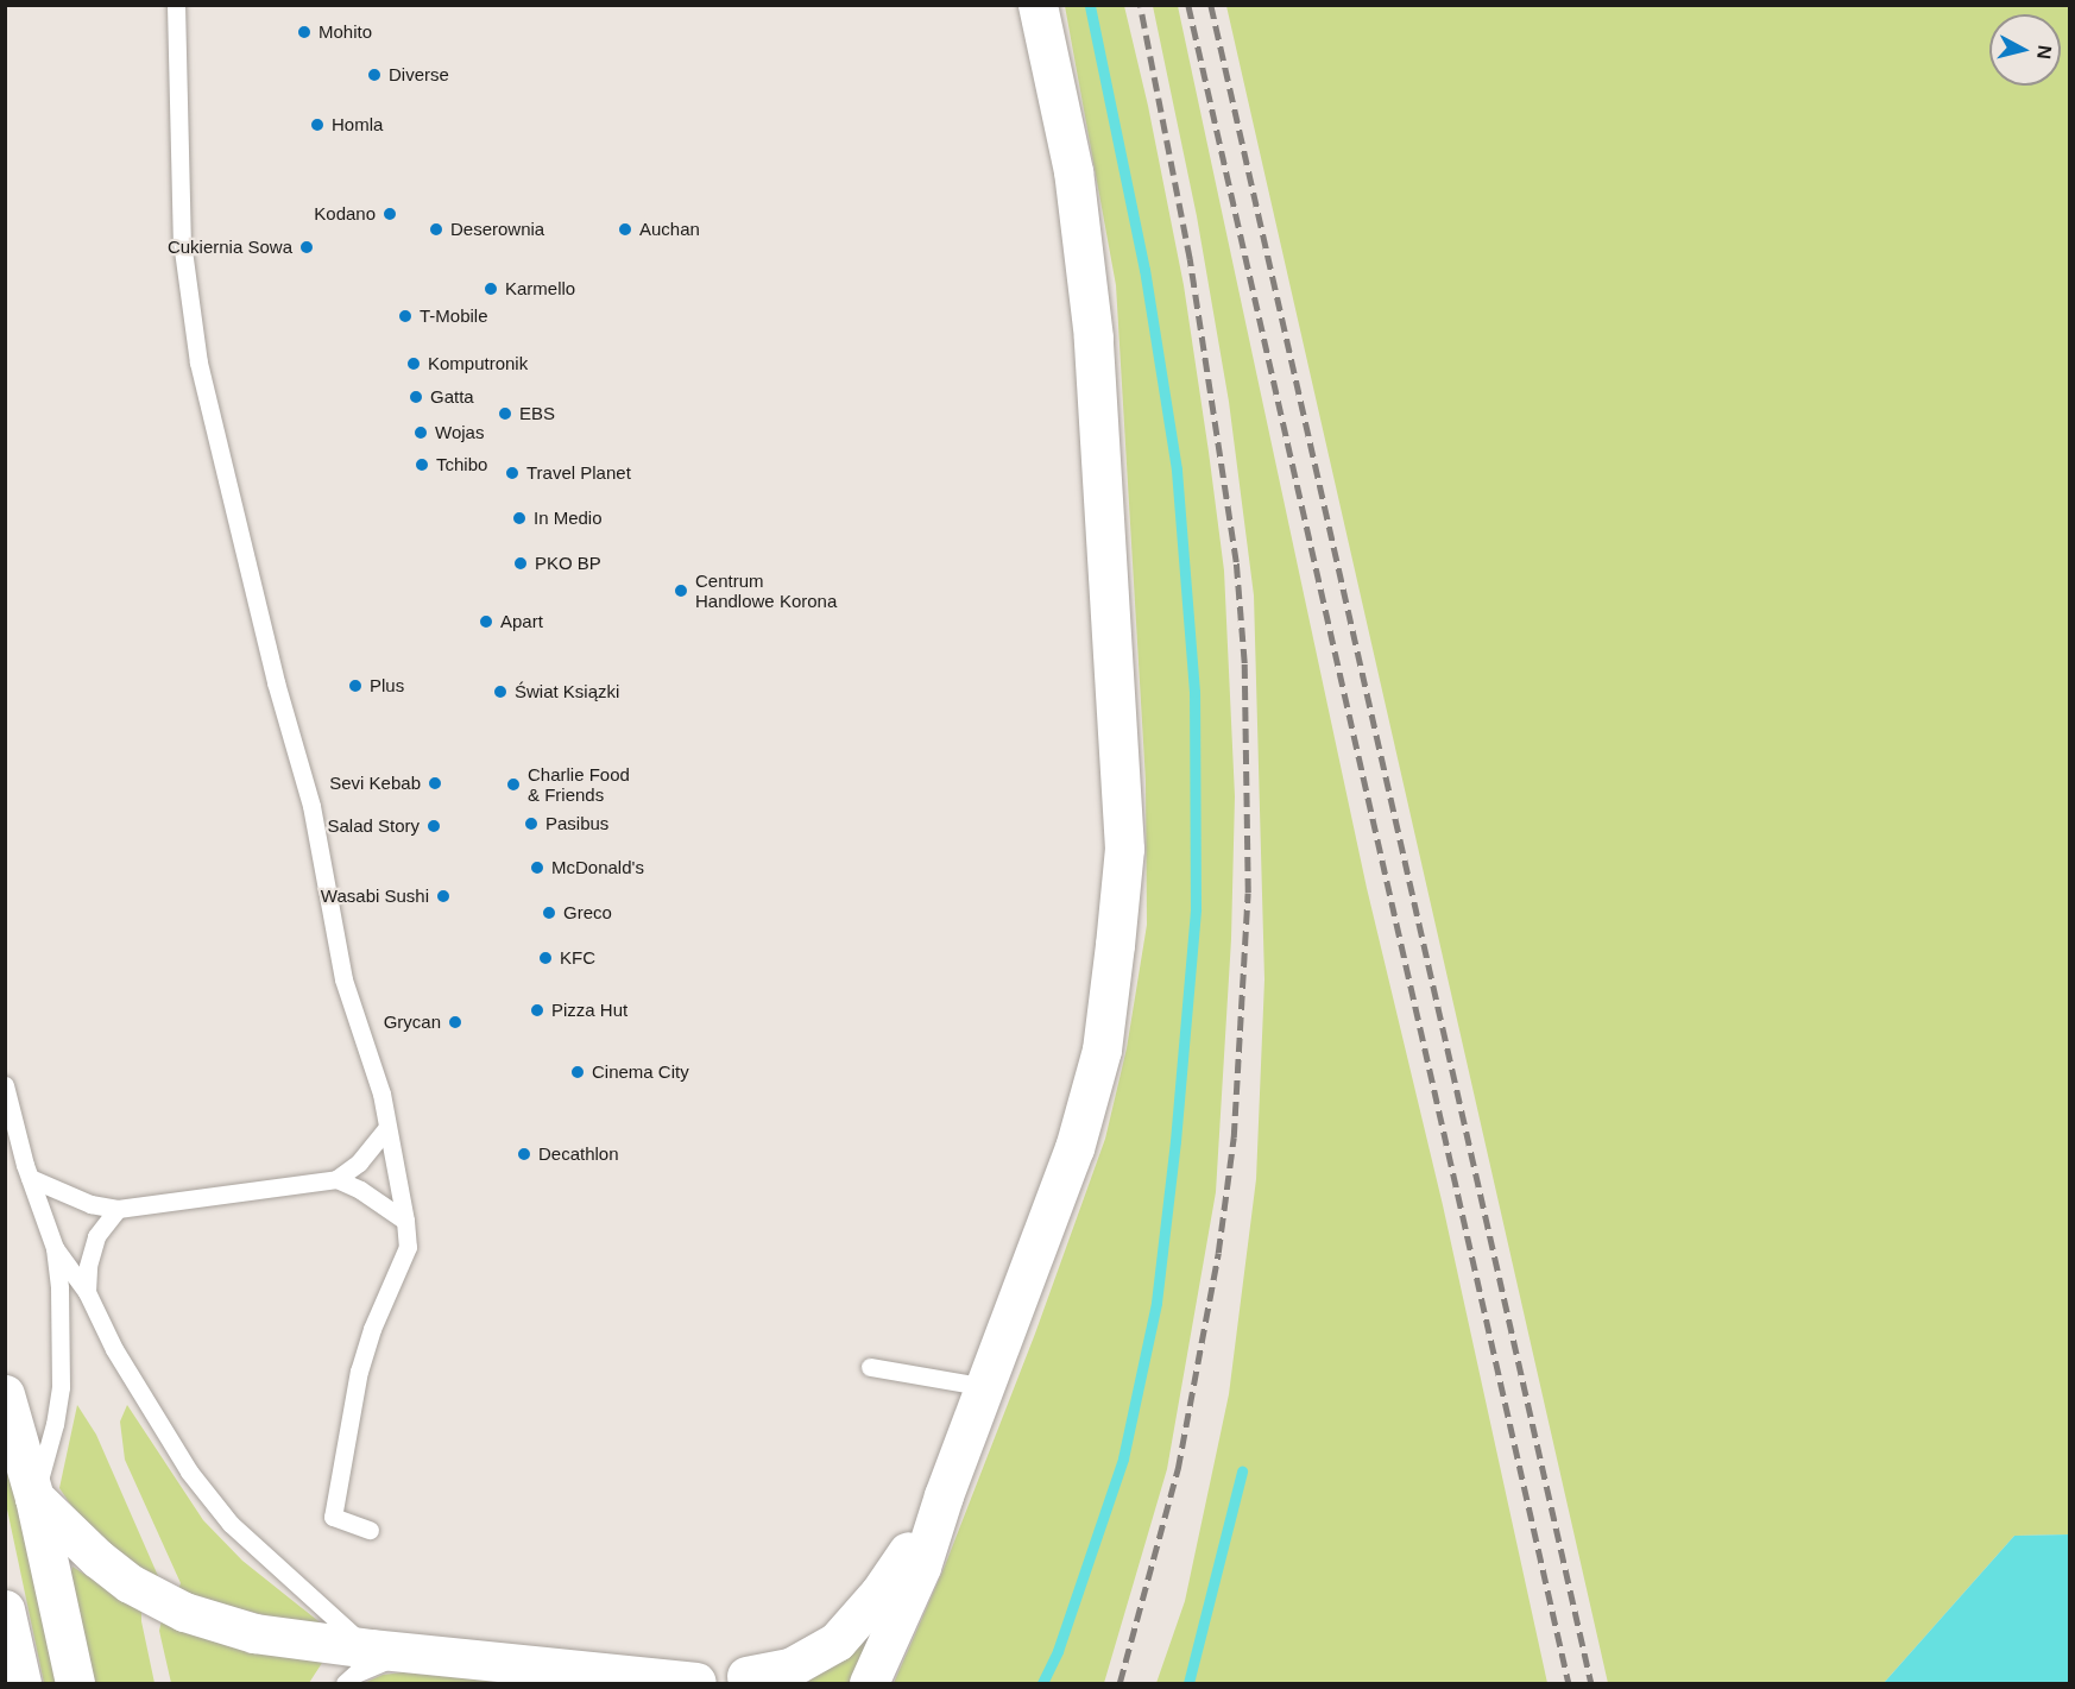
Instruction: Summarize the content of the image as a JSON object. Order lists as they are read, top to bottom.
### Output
{
  "places": [
    "Mohito",
    "Diverse",
    "Homla",
    "Kodano",
    "Deserownia",
    "Auchan",
    "Cukiernia Sowa",
    "Karmello",
    "T-Mobile",
    "Komputronik",
    "Gatta",
    "EBS",
    "Wojas",
    "Tchibo",
    "Travel Planet",
    "In Medio",
    "PKO BP",
    "Centrum Handlowe Korona",
    "Apart",
    "Plus",
    "Świat Ksiązki",
    "Sevi Kebab",
    "Charlie Food & Friends",
    "Pasibus",
    "Salad Story",
    "McDonald's",
    "Wasabi Sushi",
    "Greco",
    "KFC",
    "Pizza Hut",
    "Grycan",
    "Cinema City",
    "Decathlon"
  ],
  "north": "right"
}
